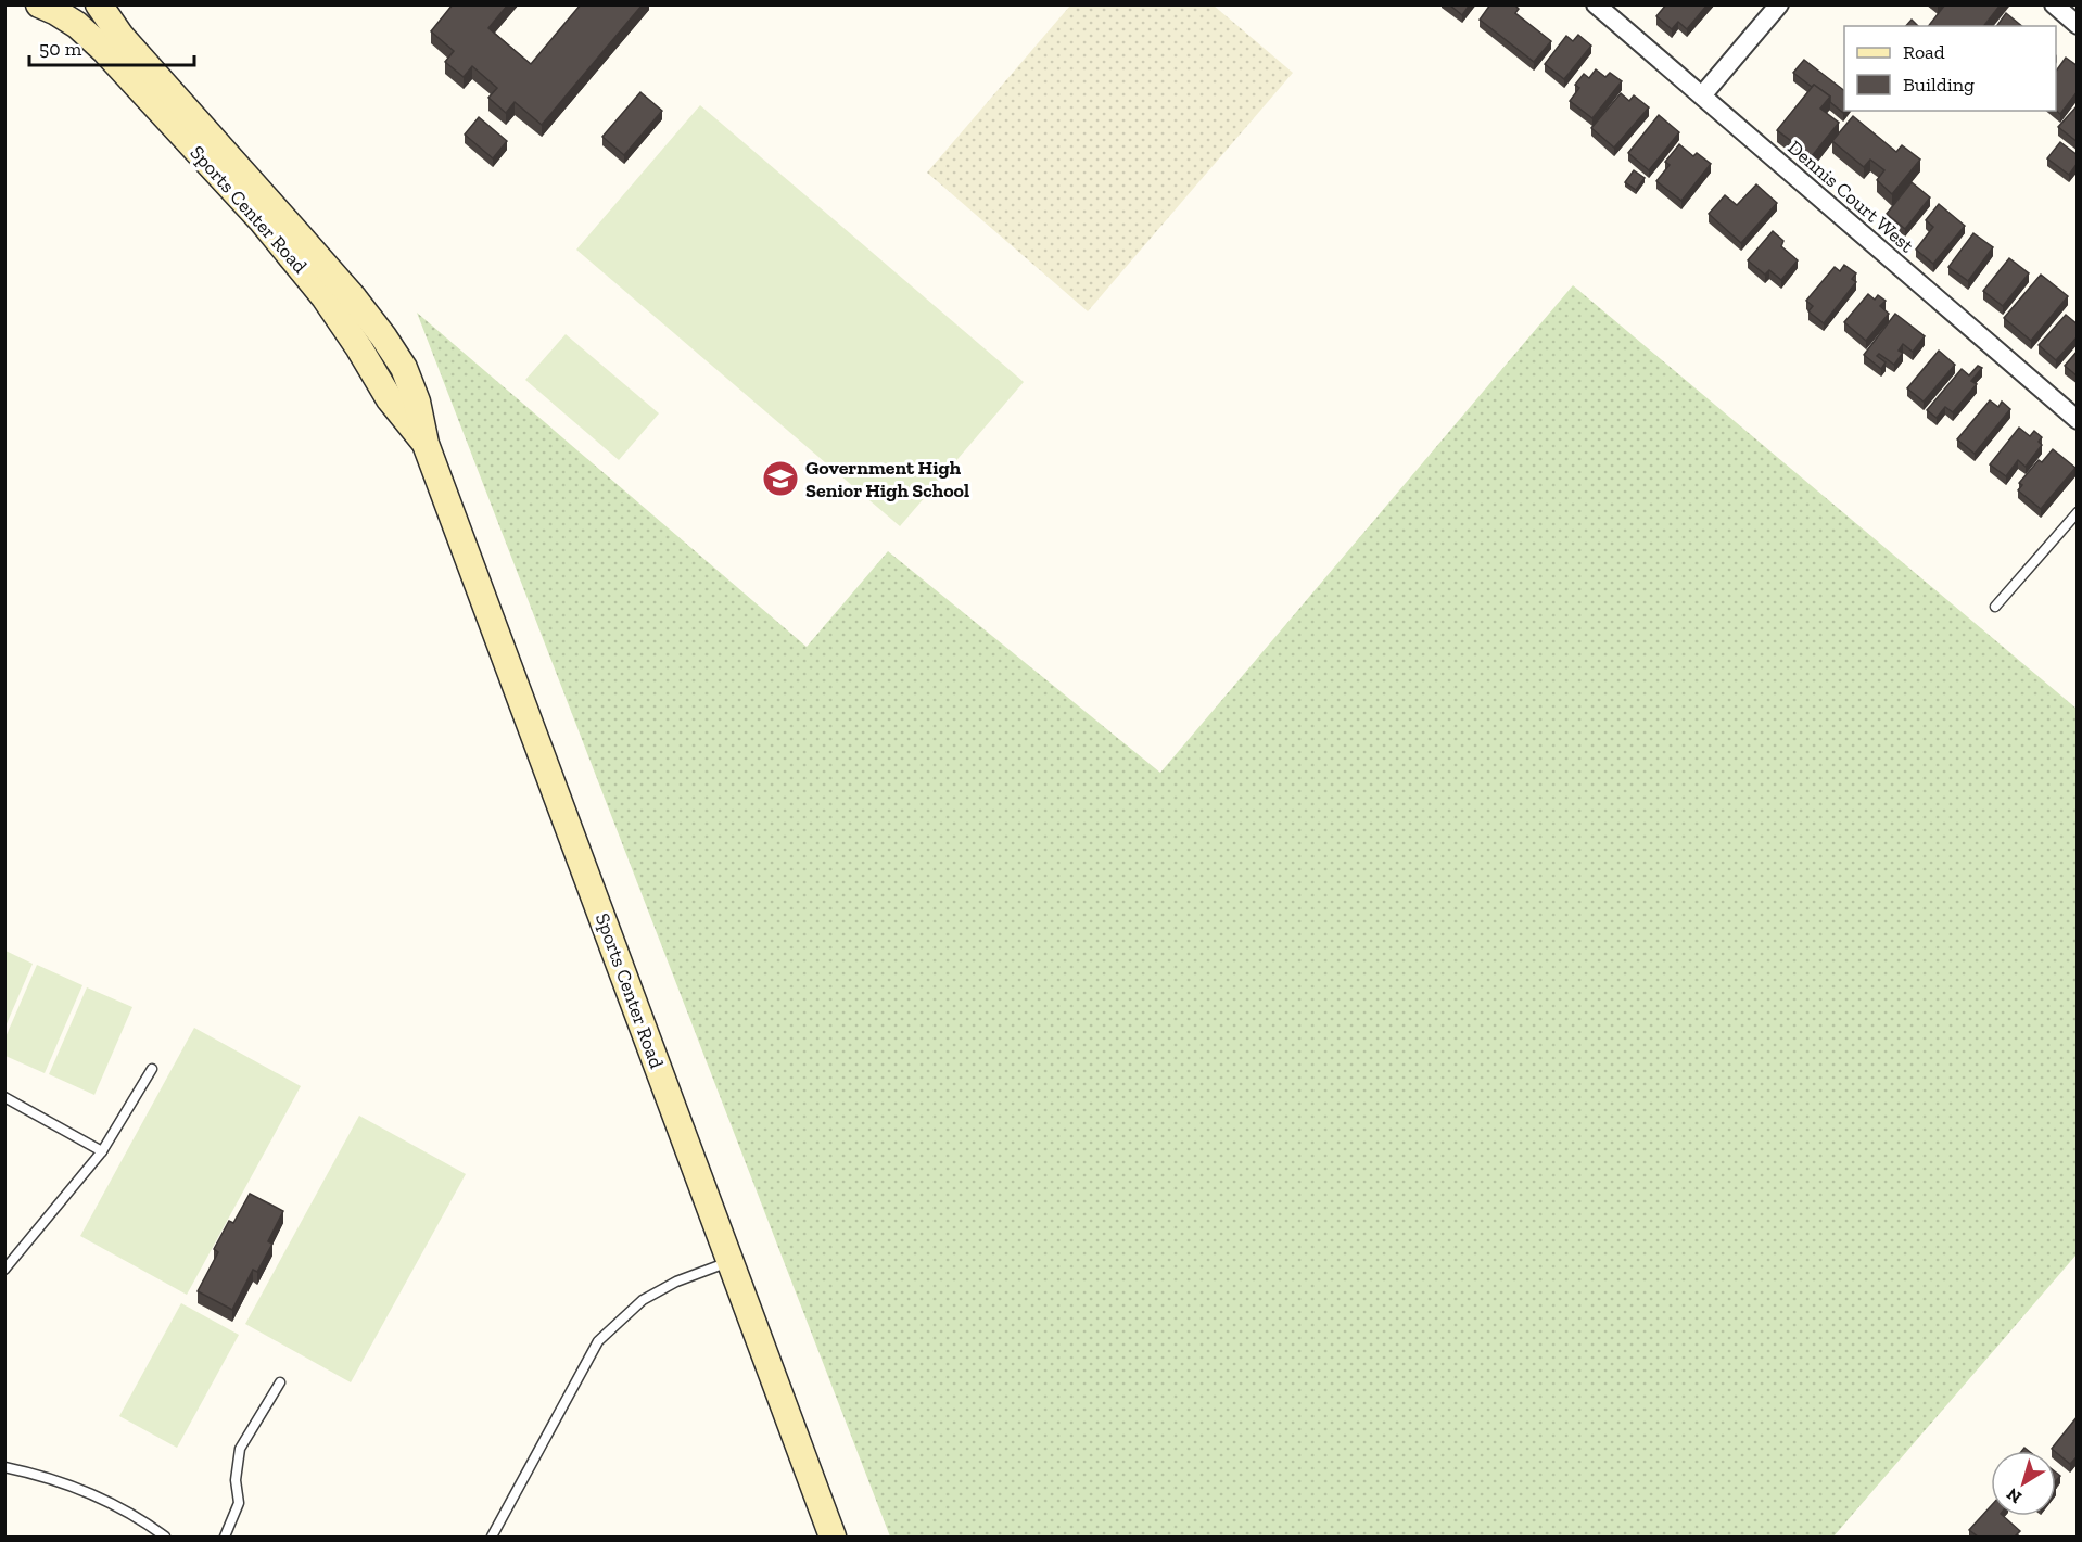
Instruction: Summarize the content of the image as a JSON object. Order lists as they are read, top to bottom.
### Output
{
  "streets": {
    "main road": ["Sports Center Road"],
    "street": ["Dennis Court West"]
  },
  "places": {
    "school or university": ["Government High Senior High School"]
  },
  "legend": ["Road", "Building"],
  "scale_bar": "50 m",
  "north": "bottom left"
}
